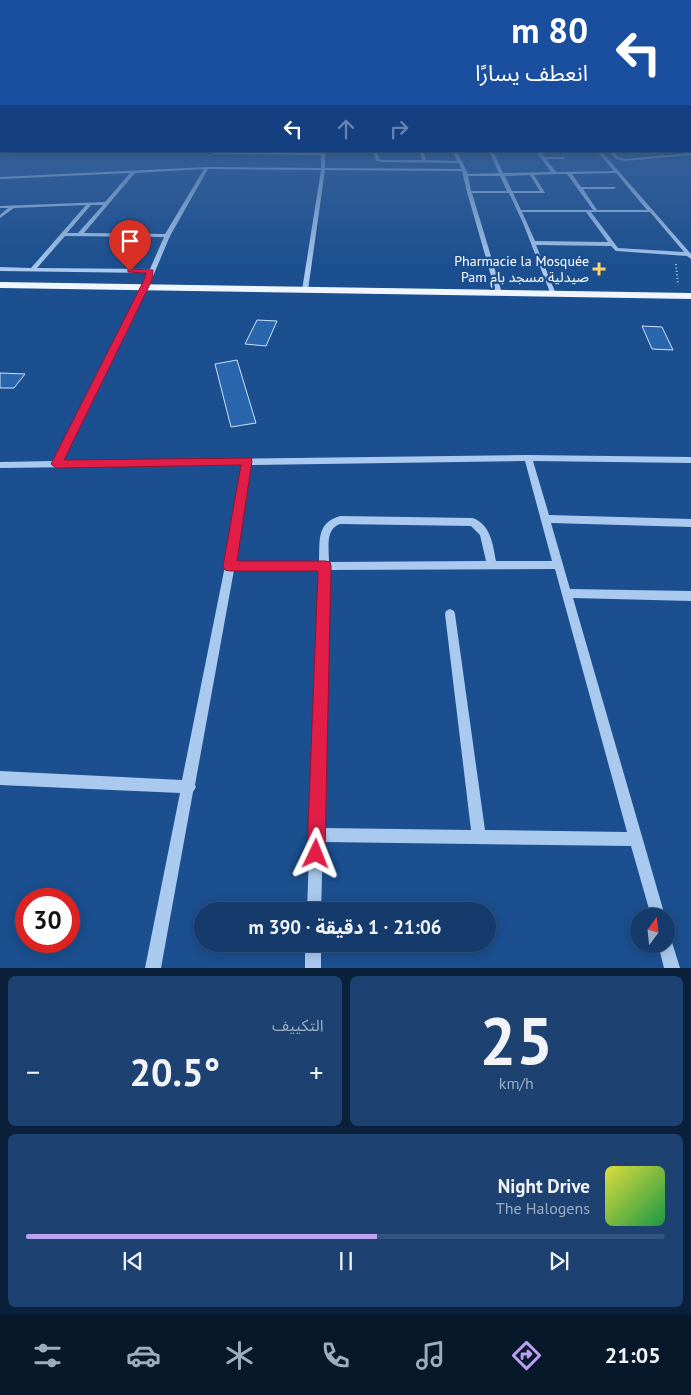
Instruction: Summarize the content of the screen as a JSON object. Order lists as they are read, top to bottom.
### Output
{
  "places": {
    "health": ["Pharmacie la Mosquée Pam صيدلية مسجد بام"]
  },
  "north": "top",
  "page": {
    "turn": ["80 m", "انعطف يسارًا"],
    "limit": "30",
    "trip": "21:06 · 1 دقيقة · 390 m",
    "tile": [
      ["25", "km/h"],
      "التكييف"
    ],
    "heat": ["−", "20.5°", "+"],
    "song": ["Night Drive", "The Halogens"],
    "tabs": "21:05"
  }
}
